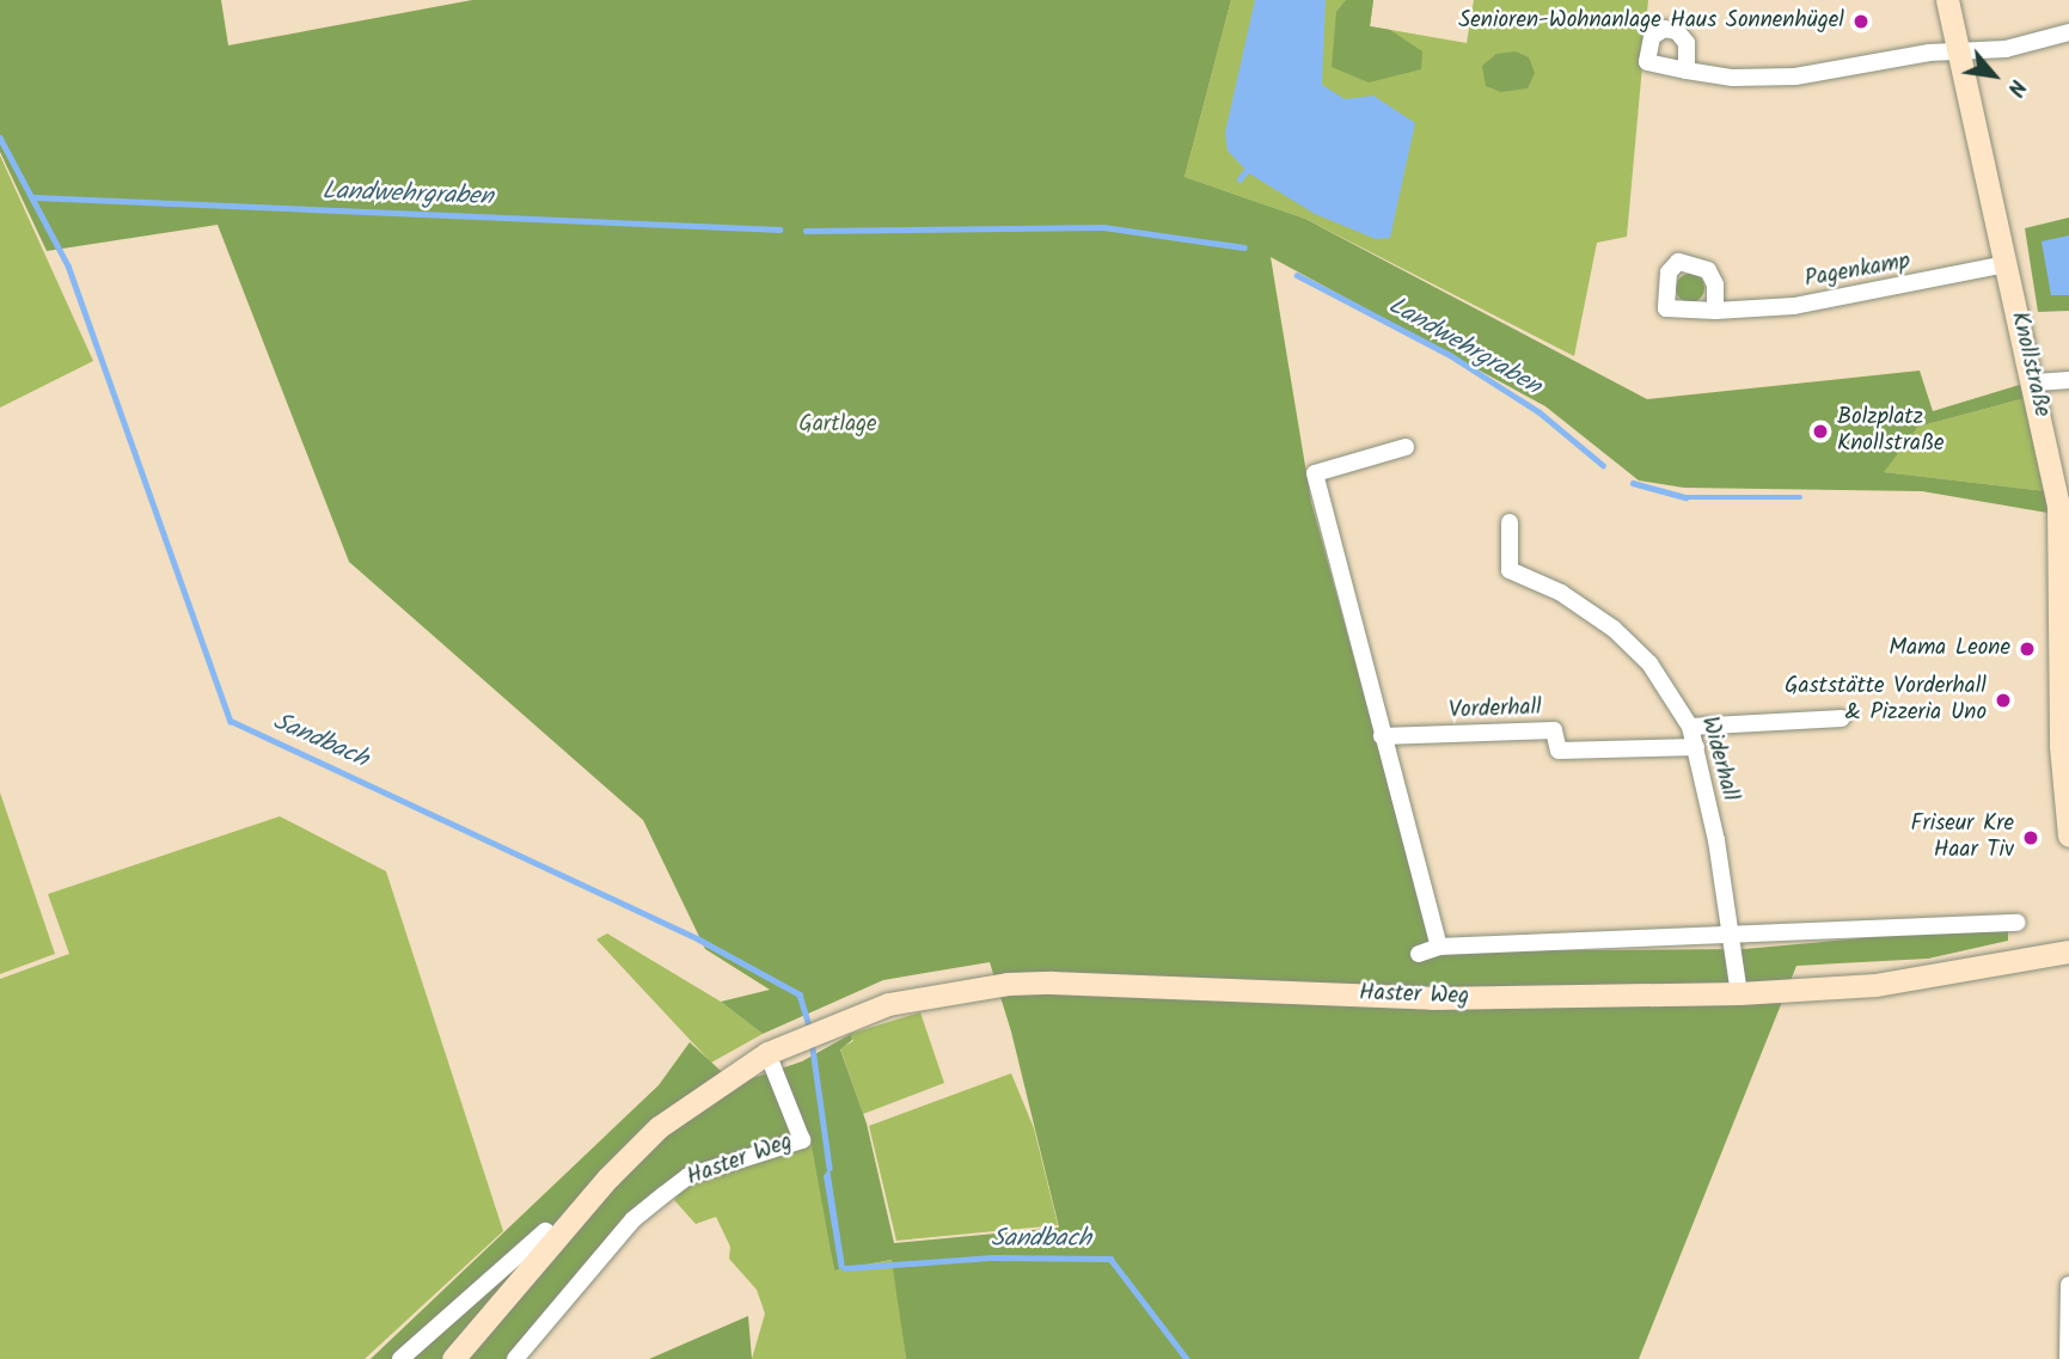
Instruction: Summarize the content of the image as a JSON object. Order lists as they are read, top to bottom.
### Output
{
  "streets": {
    "street": [
      "Pagenkamp",
      "Knollstraße",
      "Vorderhall",
      "Widerhall",
      "Haster Weg"
    ]
  },
  "crossings": [
    ["Pagenkamp", "Knollstraße"],
    ["Vorderhall", "Widerhall"],
    ["Widerhall", "Haster Weg"]
  ],
  "water": ["Landwehrgraben", "Sandbach"],
  "parks": ["Gartlage"],
  "places": [
    "Senioren-Wohnanlage Haus Sonnenhügel",
    "Bolzplatz Knollstraße",
    "Mama Leone",
    "Gaststätte Vorderhall & Pizzeria Uno",
    "Friseur Kre Haar Tiv"
  ],
  "north": "bottom right"
}
